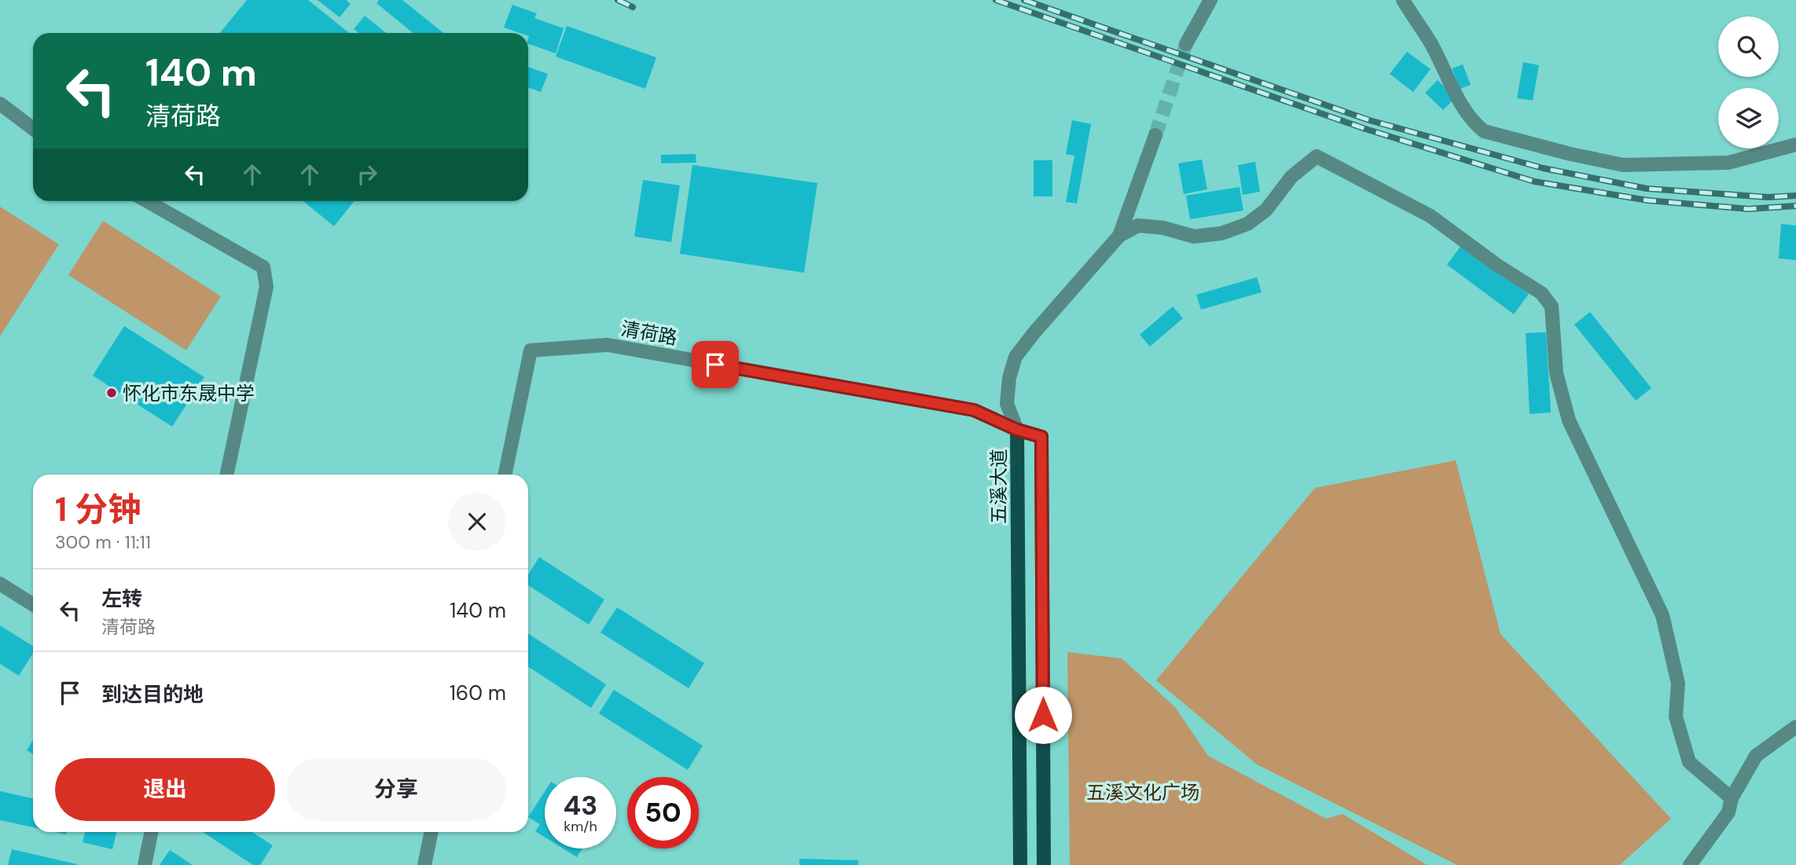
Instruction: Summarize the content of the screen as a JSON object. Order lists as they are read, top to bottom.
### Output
{
  "streets": {
    "main road": ["五溪大道"],
    "street": ["清荷路"]
  },
  "crossings": [
    ["清荷路", "五溪大道"]
  ],
  "parks": ["五溪文化广场"],
  "places": ["怀化市东晟中学"],
  "page": {
    "turn": ["140 m", "清荷路"],
    "heading": ["1 分钟", "300 m · 11:11"],
    "list": [
      {
        "name": "左转",
        "note": "清荷路",
        "value": "140 m"
      },
      {
        "name": "到达目的地",
        "value": "160 m"
      }
    ],
    "buttons": ["退出", "分享"],
    "speed": "43 km/h",
    "limit": "50"
  }
}
